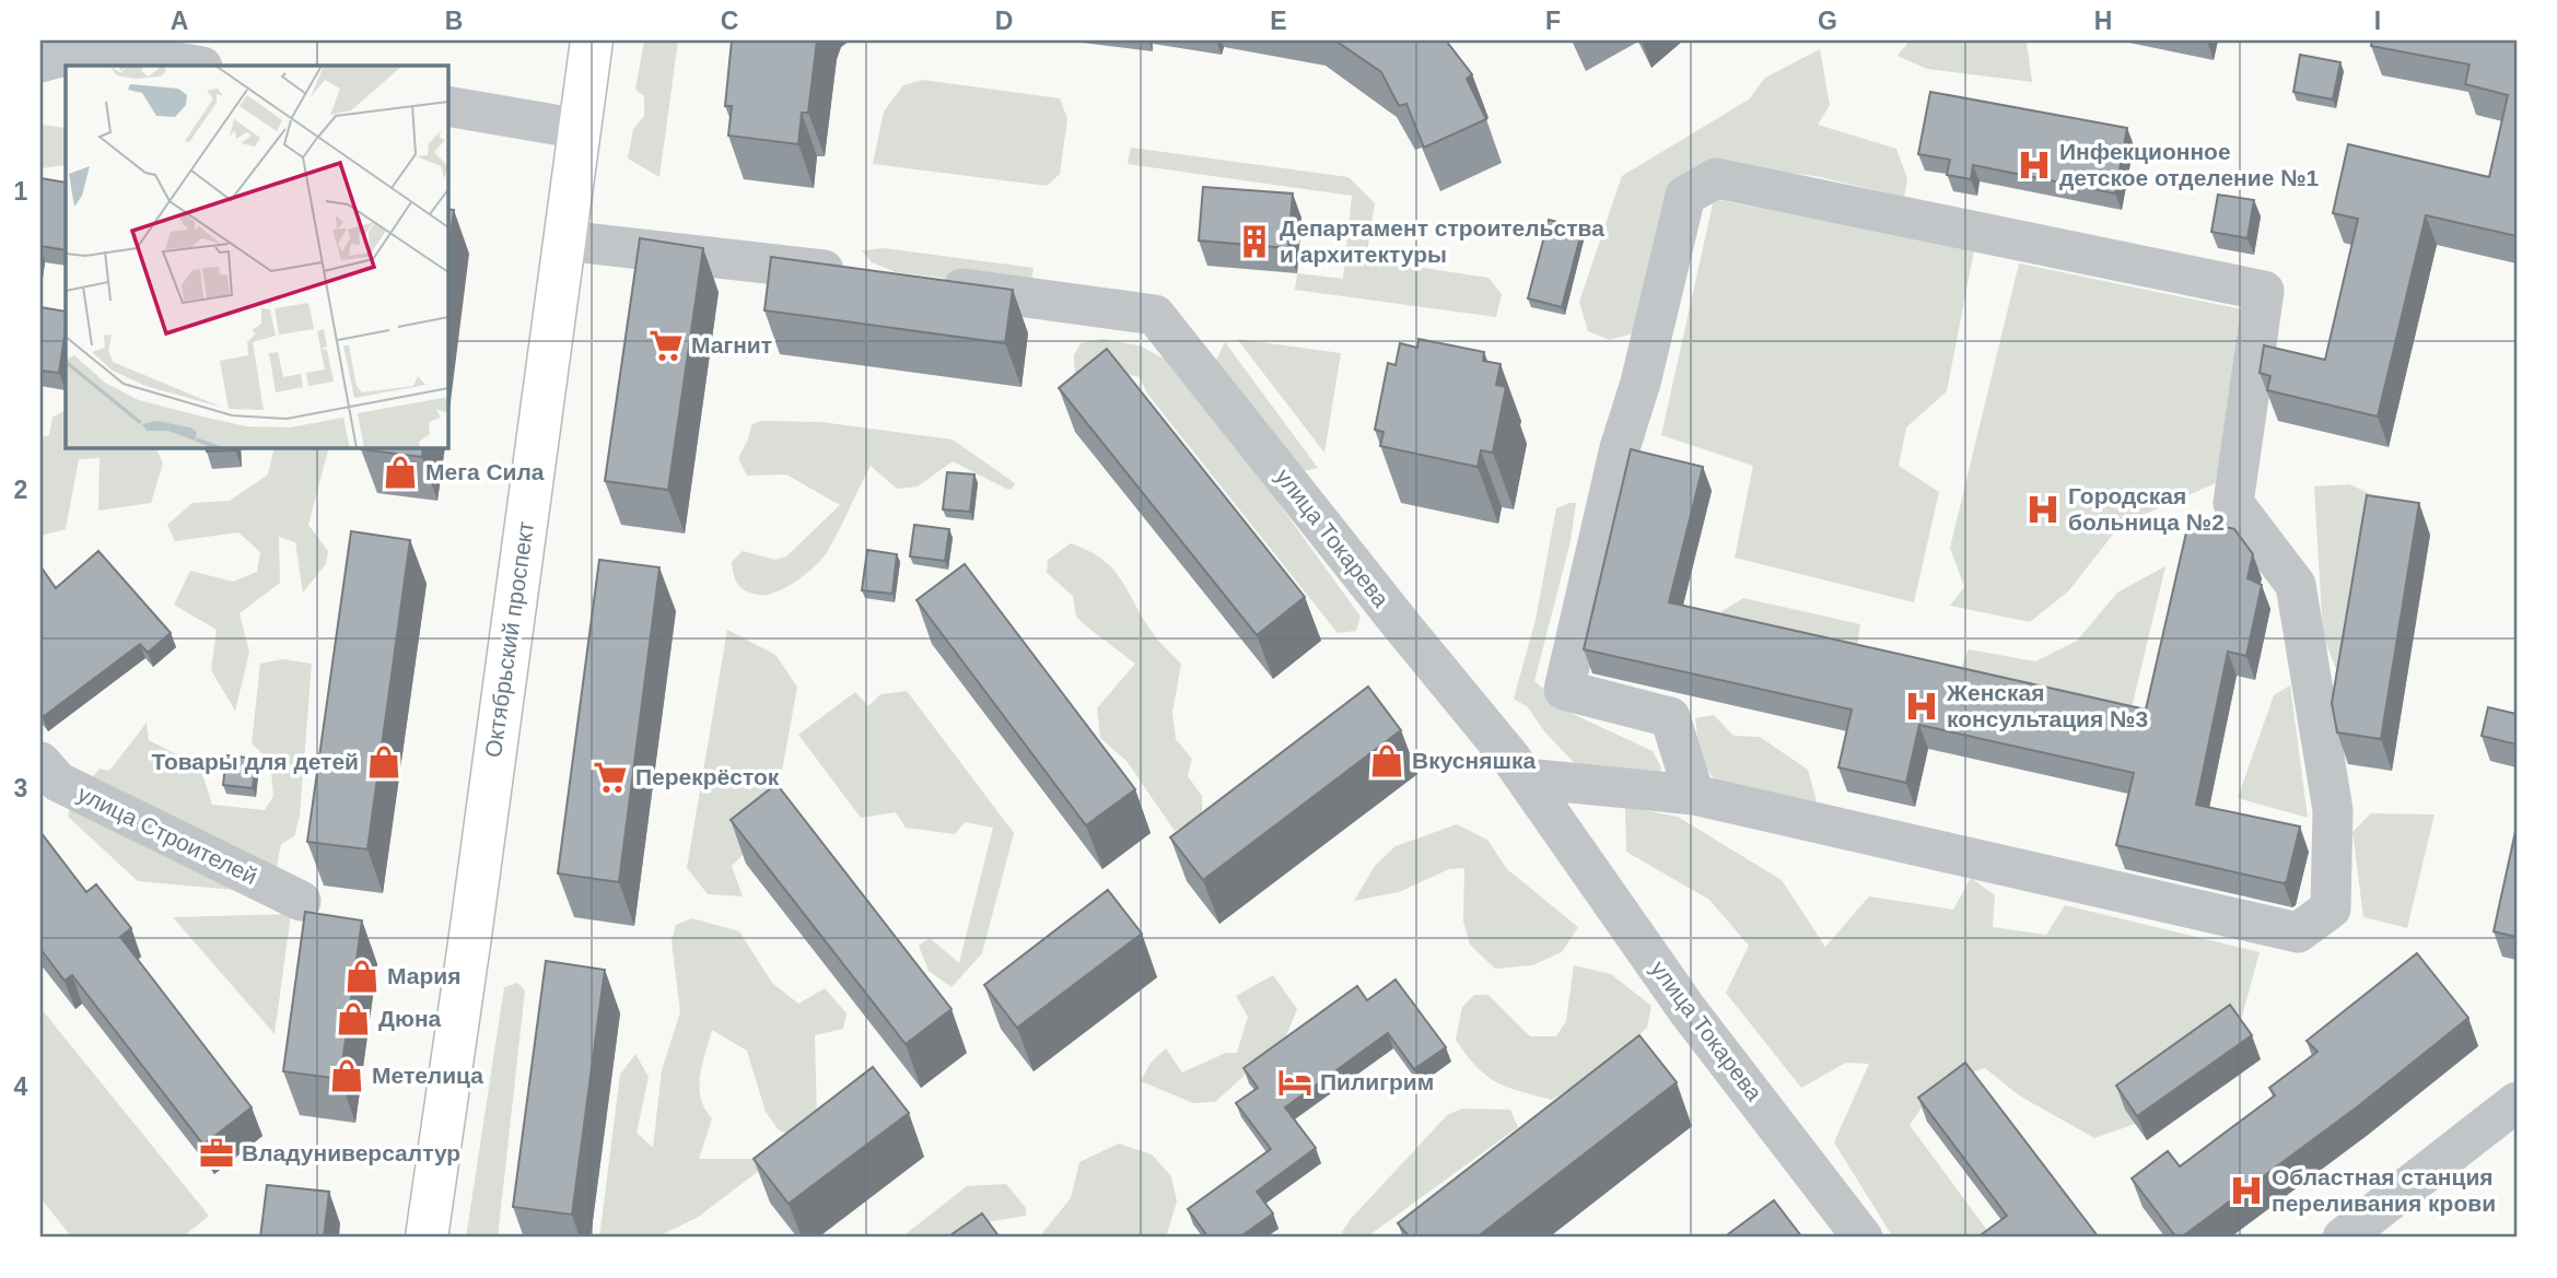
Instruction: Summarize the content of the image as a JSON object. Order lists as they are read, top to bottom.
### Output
{
  "streets": {
    "main road": ["Октябрьский проспект"],
    "street": ["улица Токарева", "улица Строителей"]
  },
  "places": {
    "hospital": [
      "Инфекционное детское отделение №1",
      "Городская больница №2",
      "Женская консультация №3",
      "Областная станция переливания крови"
    ],
    "building": ["Департамент строительства и архитектуры"],
    "supermarket": ["Магнит", "Перекрёсток"],
    "shop": [
      "Мега Сила",
      "Вкусняшка",
      "Товары для детей",
      "Мария",
      "Дюна",
      "Метелица"
    ],
    "hotel": ["Пилигрим"],
    "office": ["Владуниверсалтур"]
  },
  "grid": {
    "columns": [
      "A",
      "B",
      "C",
      "D",
      "E",
      "F",
      "G",
      "H",
      "I"
    ],
    "rows": [
      "1",
      "2",
      "3",
      "4"
    ]
  }
}
